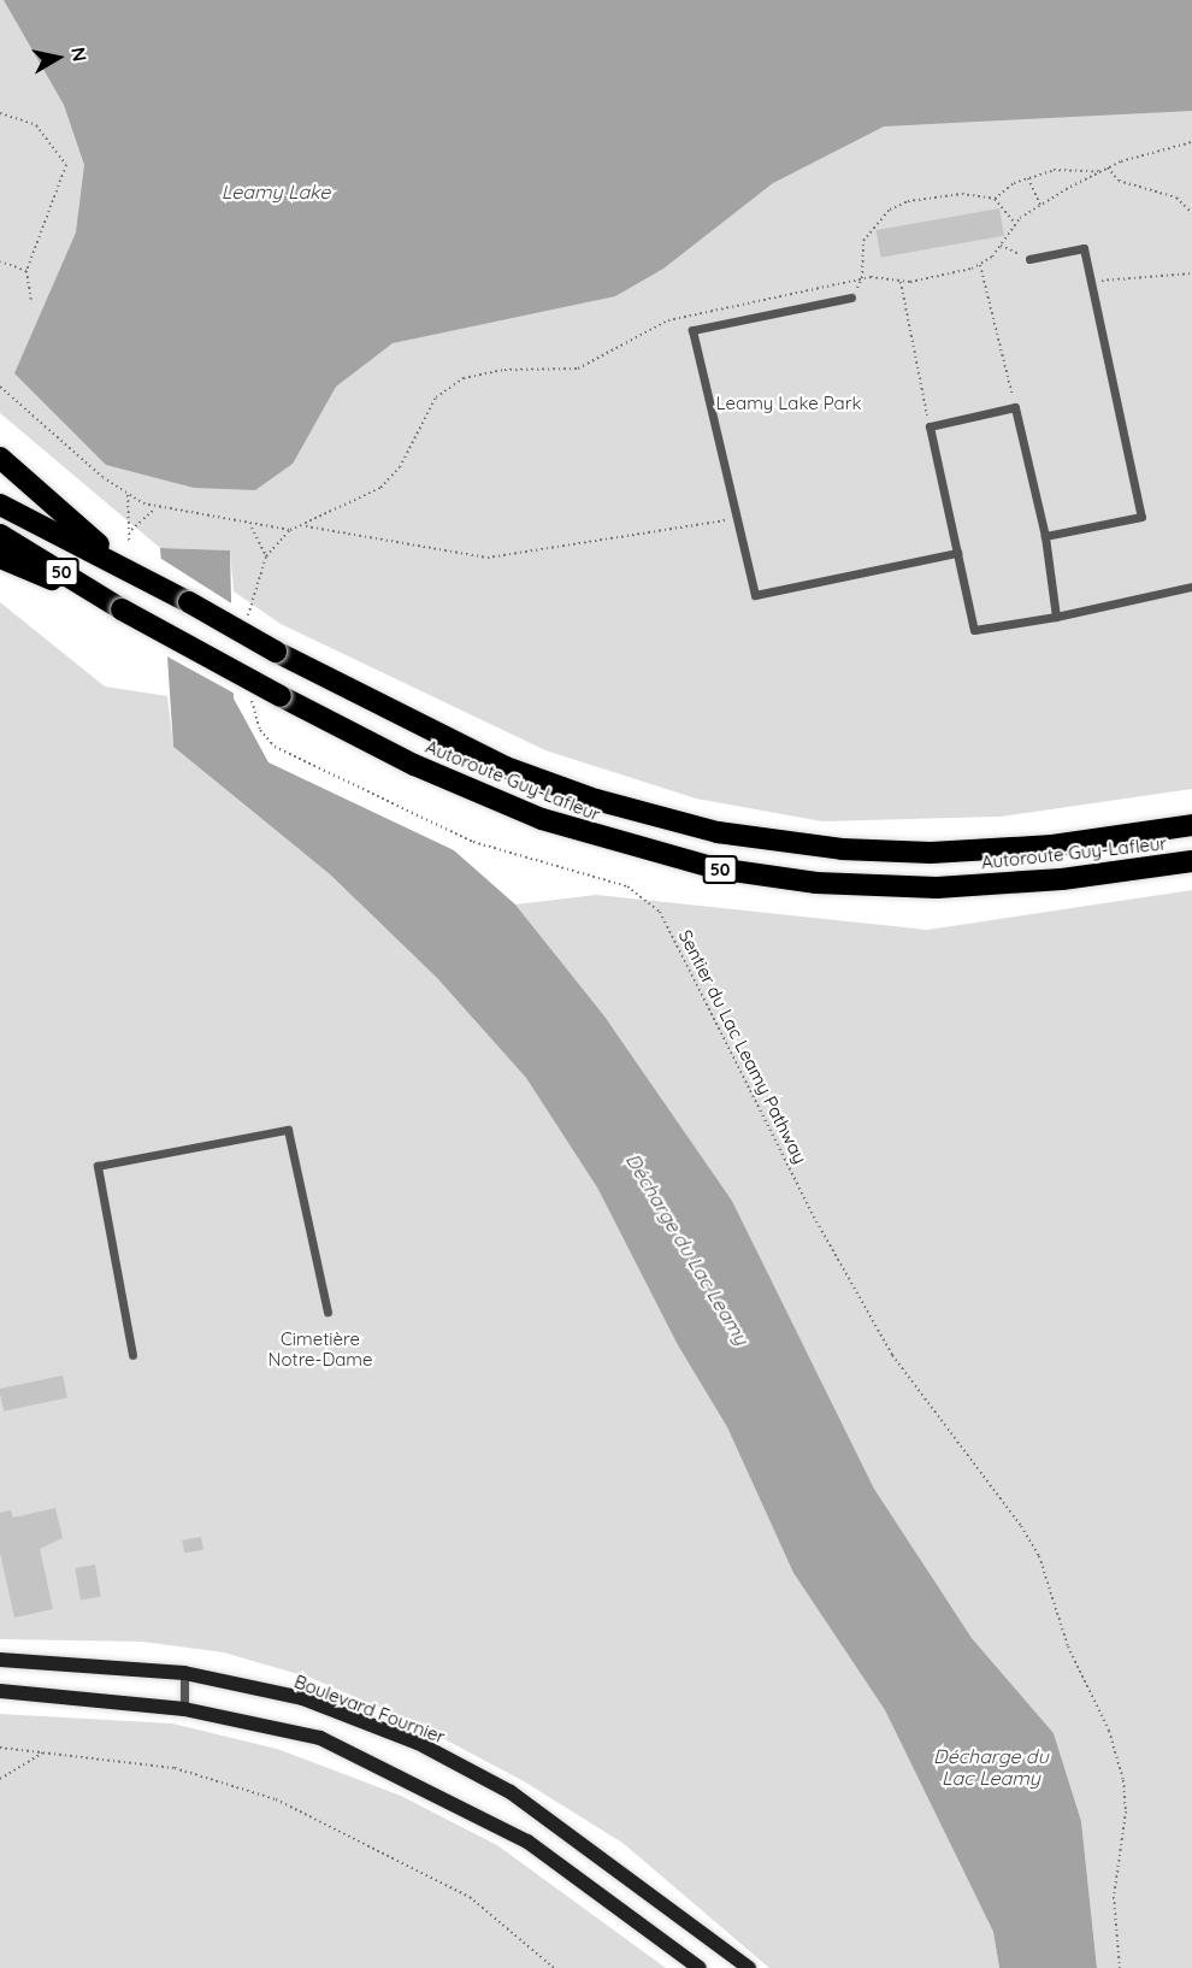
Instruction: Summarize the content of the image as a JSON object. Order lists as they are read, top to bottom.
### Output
{
  "streets": {
    "highway": ["50", "Autoroute Guy-Lafleur"],
    "main road": ["Boulevard Fournier"],
    "path": ["Sentier du Lac Leamy Pathway"]
  },
  "water": ["Leamy Lake", "Décharge du Lac Leamy"],
  "parks": ["Leamy Lake Park", "Cimetière Notre-Dame"],
  "north": "right"
}
